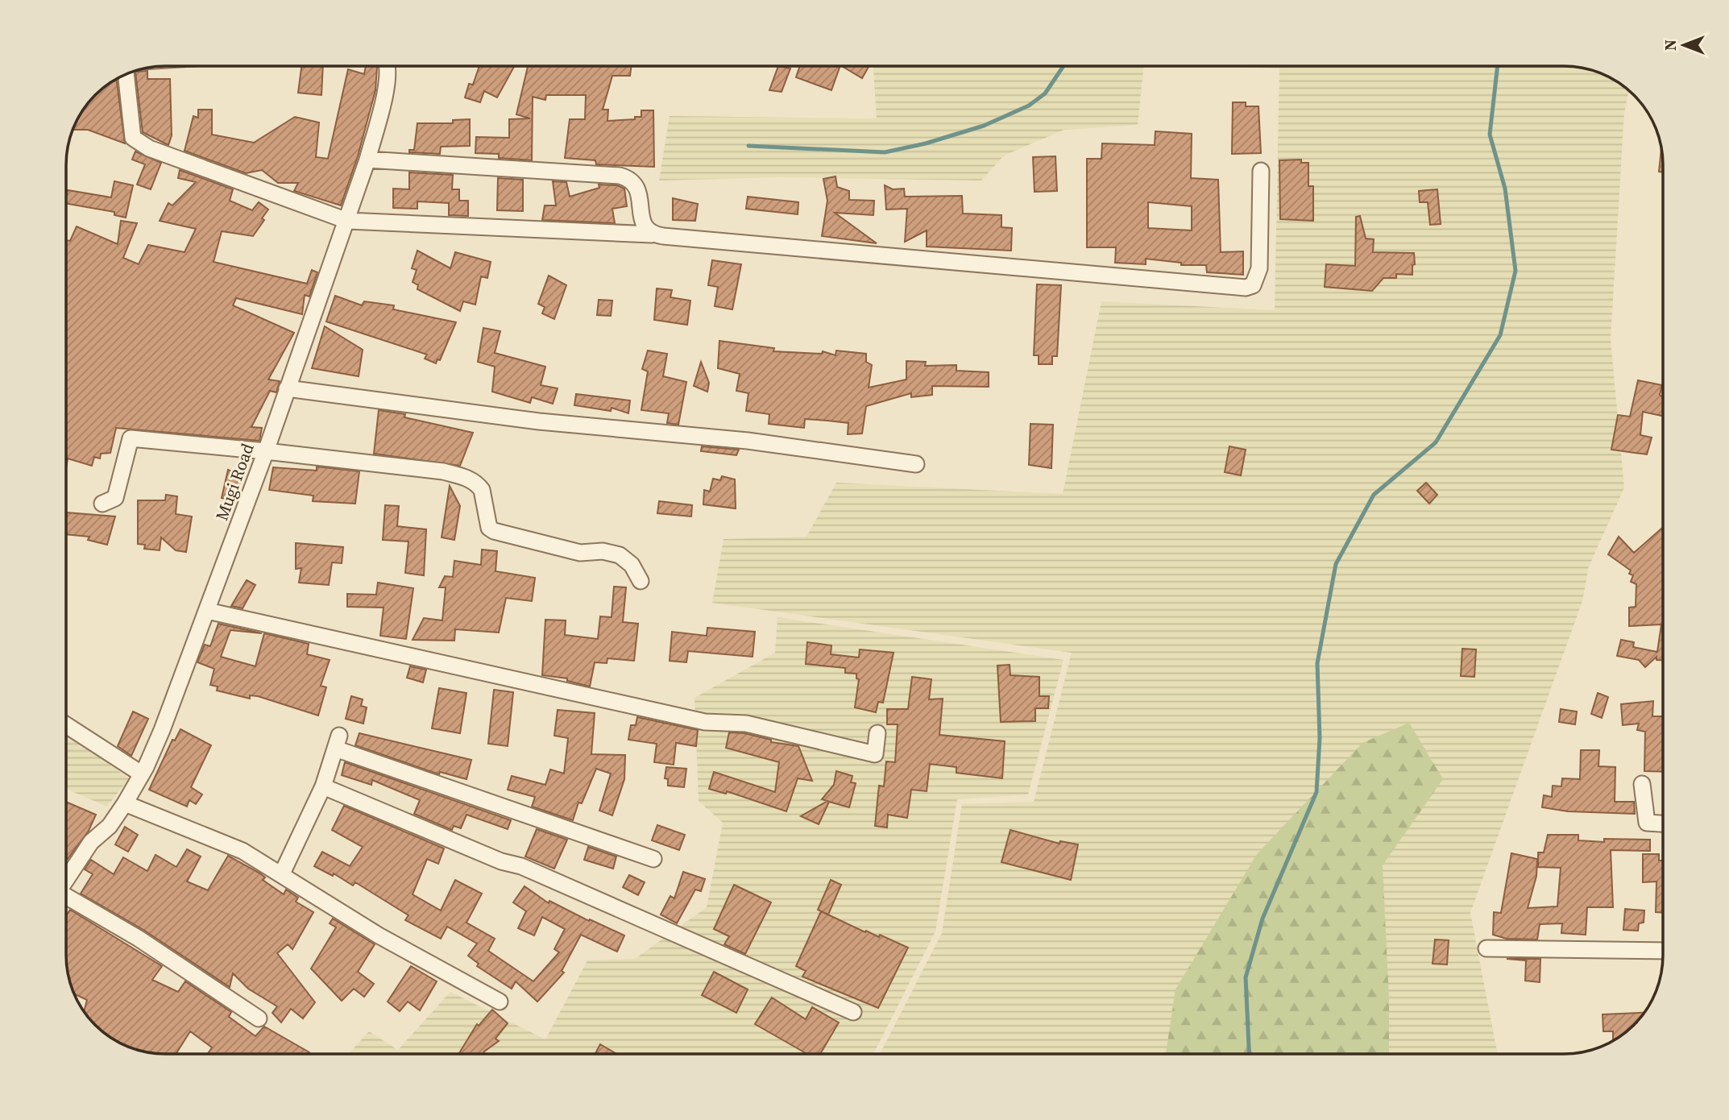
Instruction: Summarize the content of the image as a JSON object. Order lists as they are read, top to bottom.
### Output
{
  "streets": {
    "street": ["Mugi Road"]
  },
  "north": "left"
}
